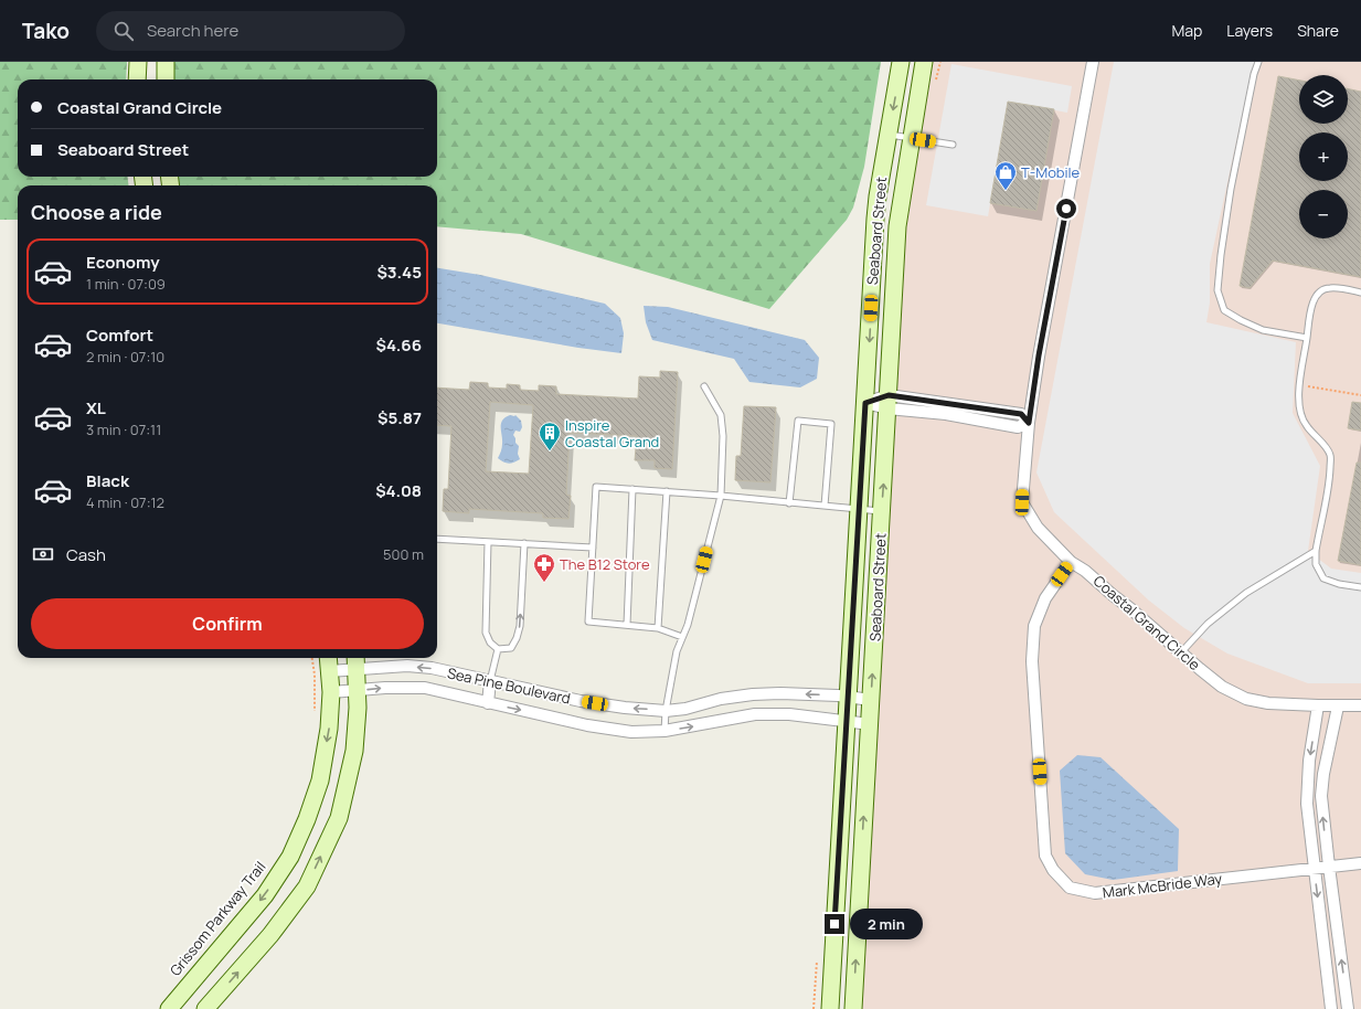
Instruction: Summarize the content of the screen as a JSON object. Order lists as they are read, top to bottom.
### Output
{
  "streets": {
    "street": [
      "Seaboard Street",
      "Coastal Grand Circle",
      "Sea Pine Boulevard",
      "Mark McBride Way"
    ]
  },
  "crossings": [
    ["Seaboard Street", "Sea Pine Boulevard"],
    ["Coastal Grand Circle", "Mark McBride Way"]
  ],
  "places": {
    "shop": ["T-Mobile"],
    "building": ["Inspire Coastal Grand"],
    "pharmacy": ["The B12 Store"]
  },
  "page": {
    "header": "Tako",
    "search": "Search here",
    "nav": ["Map", "Layers", "Share"],
    "map_buttons": ["+", "−"],
    "banner": ["Coastal Grand Circle", "Seaboard Street"],
    "heading": "Choose a ride",
    "list": [
      {
        "name": "Economy",
        "note": "1 min · 07:09",
        "value": "$3.45"
      },
      {
        "name": "Comfort",
        "note": "2 min · 07:10",
        "value": "$4.66"
      },
      {
        "name": "XL",
        "note": "3 min · 07:11",
        "value": "$5.87"
      },
      {
        "name": "Black",
        "note": "4 min · 07:12",
        "value": "$4.08"
      }
    ],
    "pay": ["Cash", "500 m"],
    "buttons": "Confirm",
    "bubble": "2 min"
  }
}
